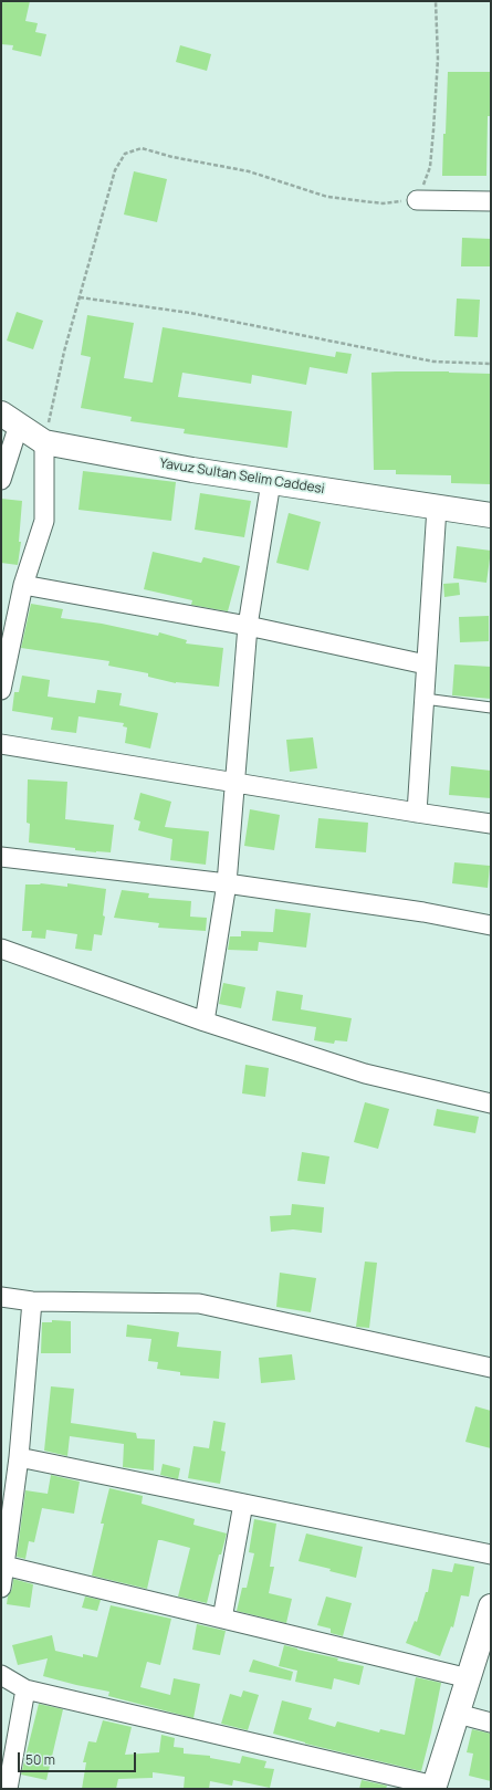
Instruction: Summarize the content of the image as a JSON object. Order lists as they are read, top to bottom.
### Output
{
  "streets": {
    "street": ["Yavuz Sultan Selim Caddesi"]
  },
  "scale_bar": "50 m"
}
